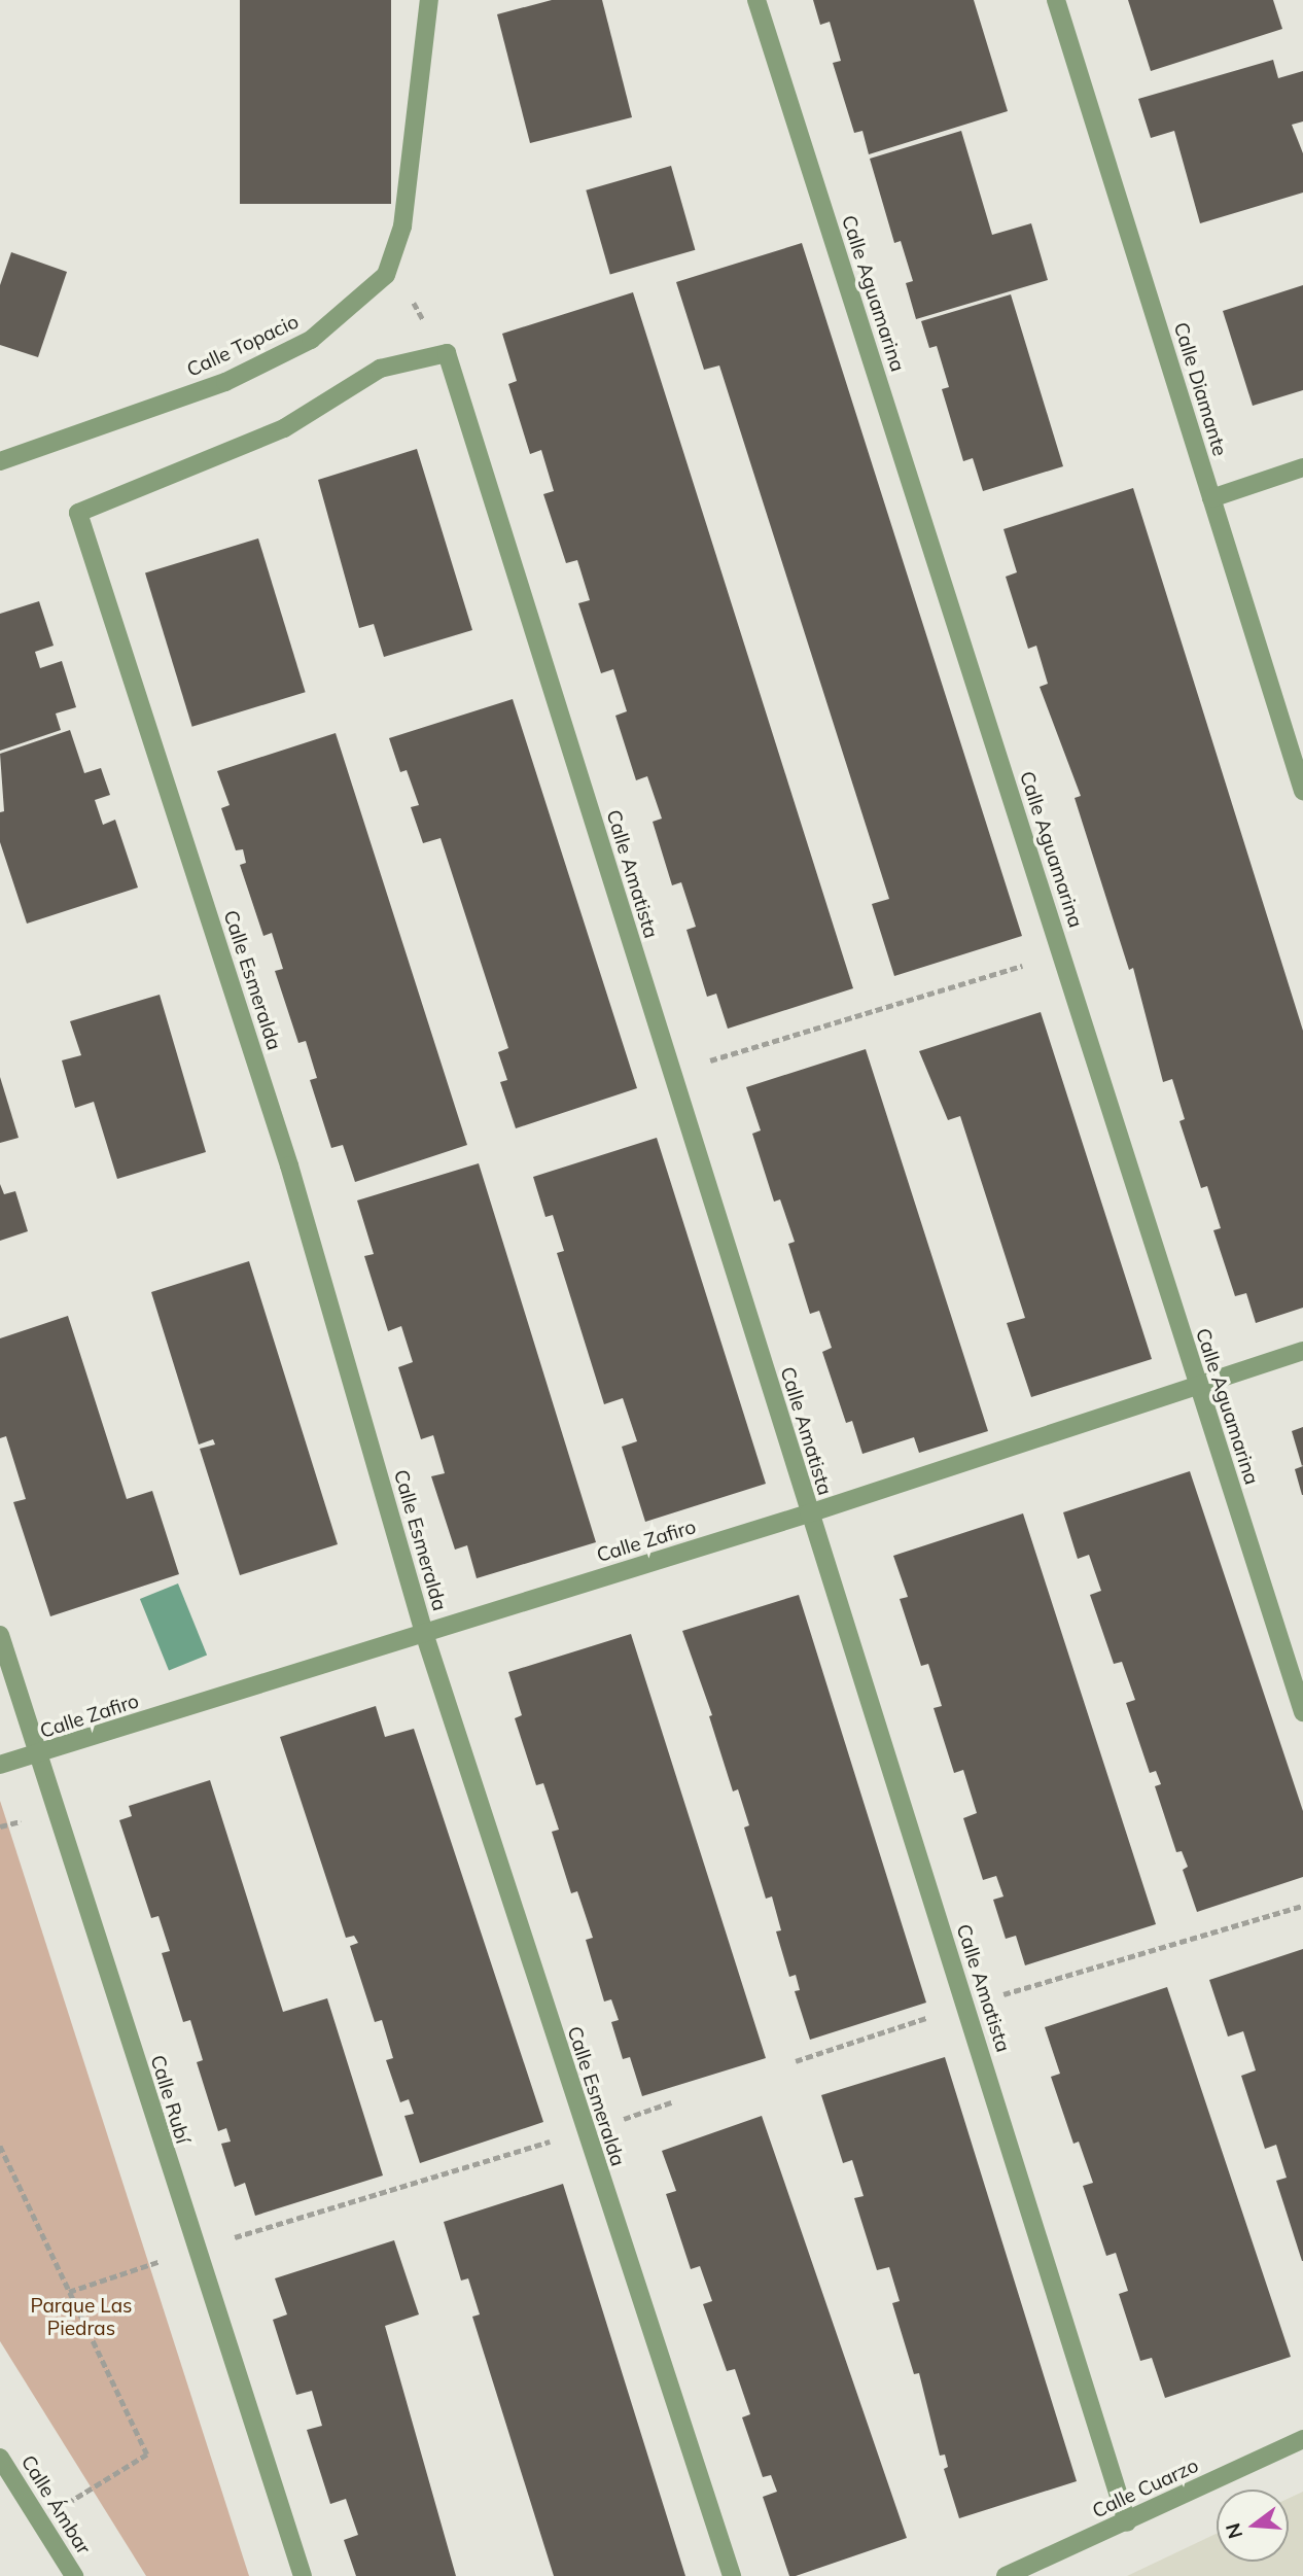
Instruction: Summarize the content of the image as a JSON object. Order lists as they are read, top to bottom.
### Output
{
  "streets": {
    "street": [
      "Calle Aguamarina",
      "Calle Topacio",
      "Calle Diamante",
      "Calle Amatista",
      "Calle Esmeralda",
      "Calle Zafiro",
      "Calle Rubí",
      "Calle Cuarzo",
      "Calle Ámbar"
    ]
  },
  "crossings": [
    ["Calle Aguamarina", "Calle Zafiro"],
    ["Calle Amatista", "Calle Esmeralda"],
    ["Calle Amatista", "Calle Zafiro"],
    ["Calle Amatista", "Calle Cuarzo"],
    ["Calle Esmeralda", "Calle Zafiro"],
    ["Calle Zafiro", "Calle Rubí"]
  ],
  "parks": ["Parque Las Piedras"],
  "north": "left"
}
